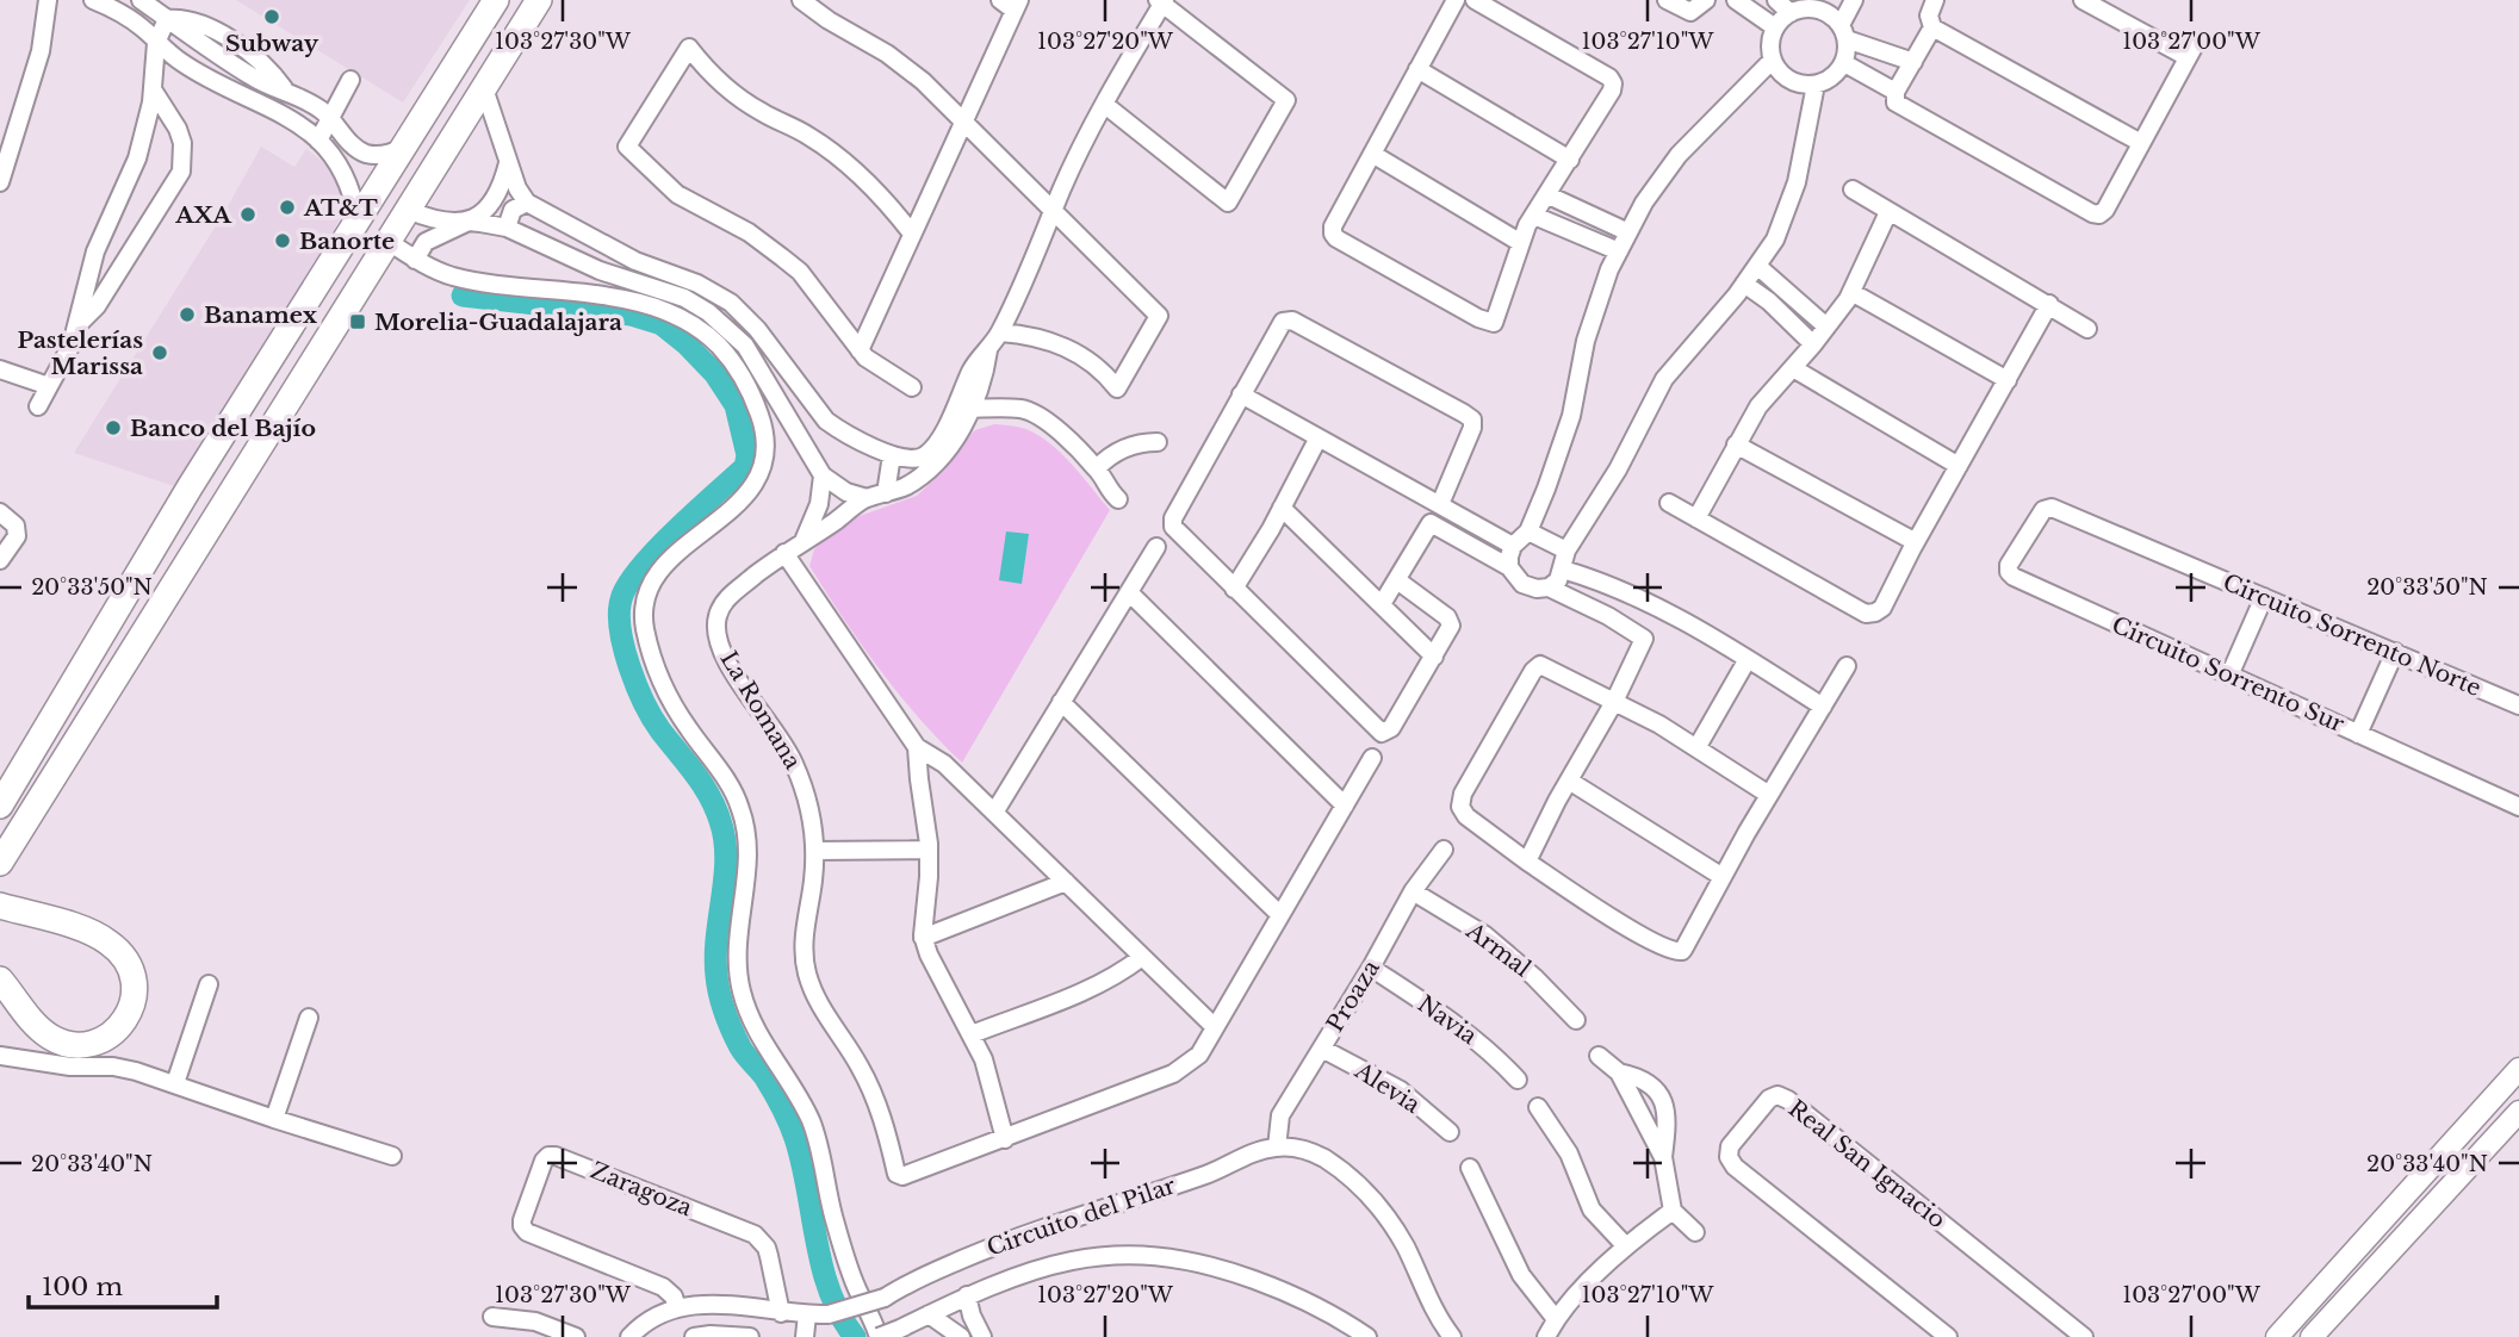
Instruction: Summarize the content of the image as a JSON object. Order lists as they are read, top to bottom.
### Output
{
  "streets": {
    "street": [
      "Circuito Sorrento Norte",
      "Circuito Sorrento Sur",
      "La Romana",
      "Armal",
      "Proaza",
      "Navia",
      "Alevia",
      "Real San Ignacio",
      "Zaragoza",
      "Circuito del Pilar"
    ]
  },
  "crossings": [
    ["Circuito Sorrento Norte", "Circuito Sorrento Sur"],
    ["Armal", "Proaza"],
    ["Proaza", "Navia"],
    ["Proaza", "Alevia"],
    ["Proaza", "Circuito del Pilar"],
    ["Zaragoza", "Circuito del Pilar"]
  ],
  "places": {
    "other": [
      "Subway",
      "AT&T",
      "AXA",
      "Banorte",
      "Banamex",
      "Pastelerías Marissa",
      "Banco del Bajío"
    ],
    "transit": ["Morelia-Guadalajara"]
  },
  "scale_bar": "100 m",
  "coordinates": [
    "103°27'30\"W",
    "103°27'20\"W",
    "103°27'10\"W",
    "103°27'00\"W",
    "20°33'50\"N",
    "20°33'40\"N"
  ]
}
